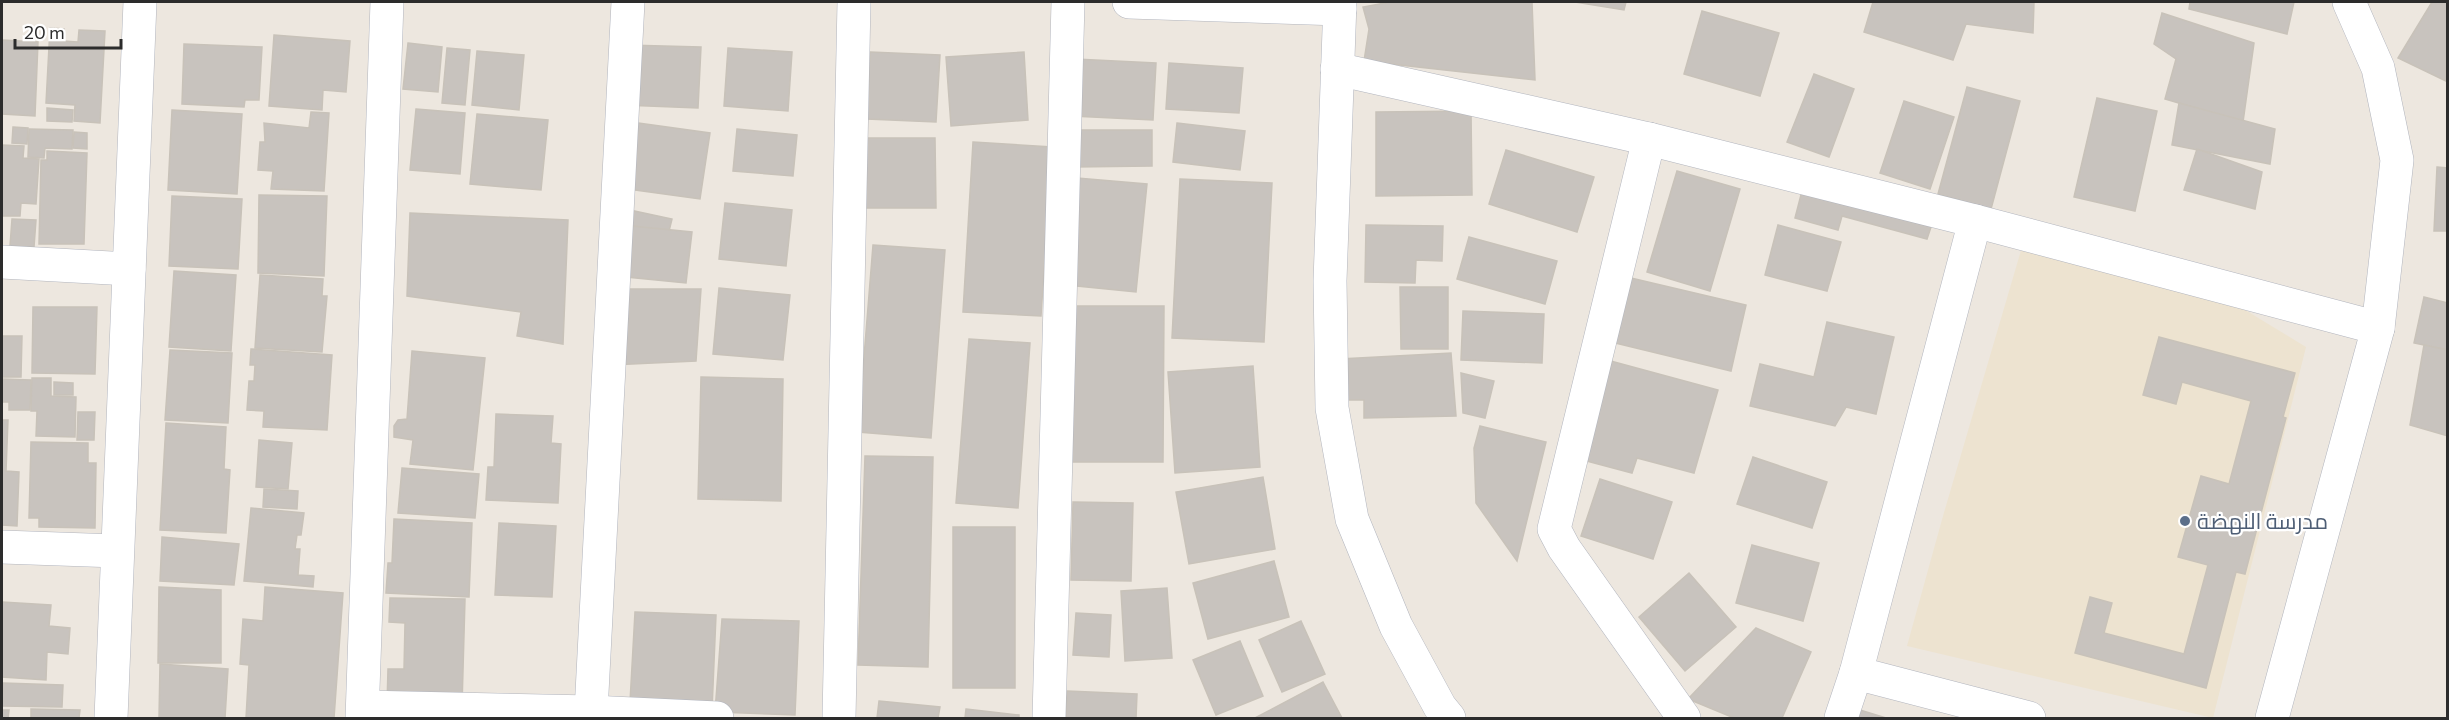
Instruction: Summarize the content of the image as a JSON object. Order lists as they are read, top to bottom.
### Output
{
  "places": ["مدرسة النهضة"],
  "scale_bar": "20 m"
}
